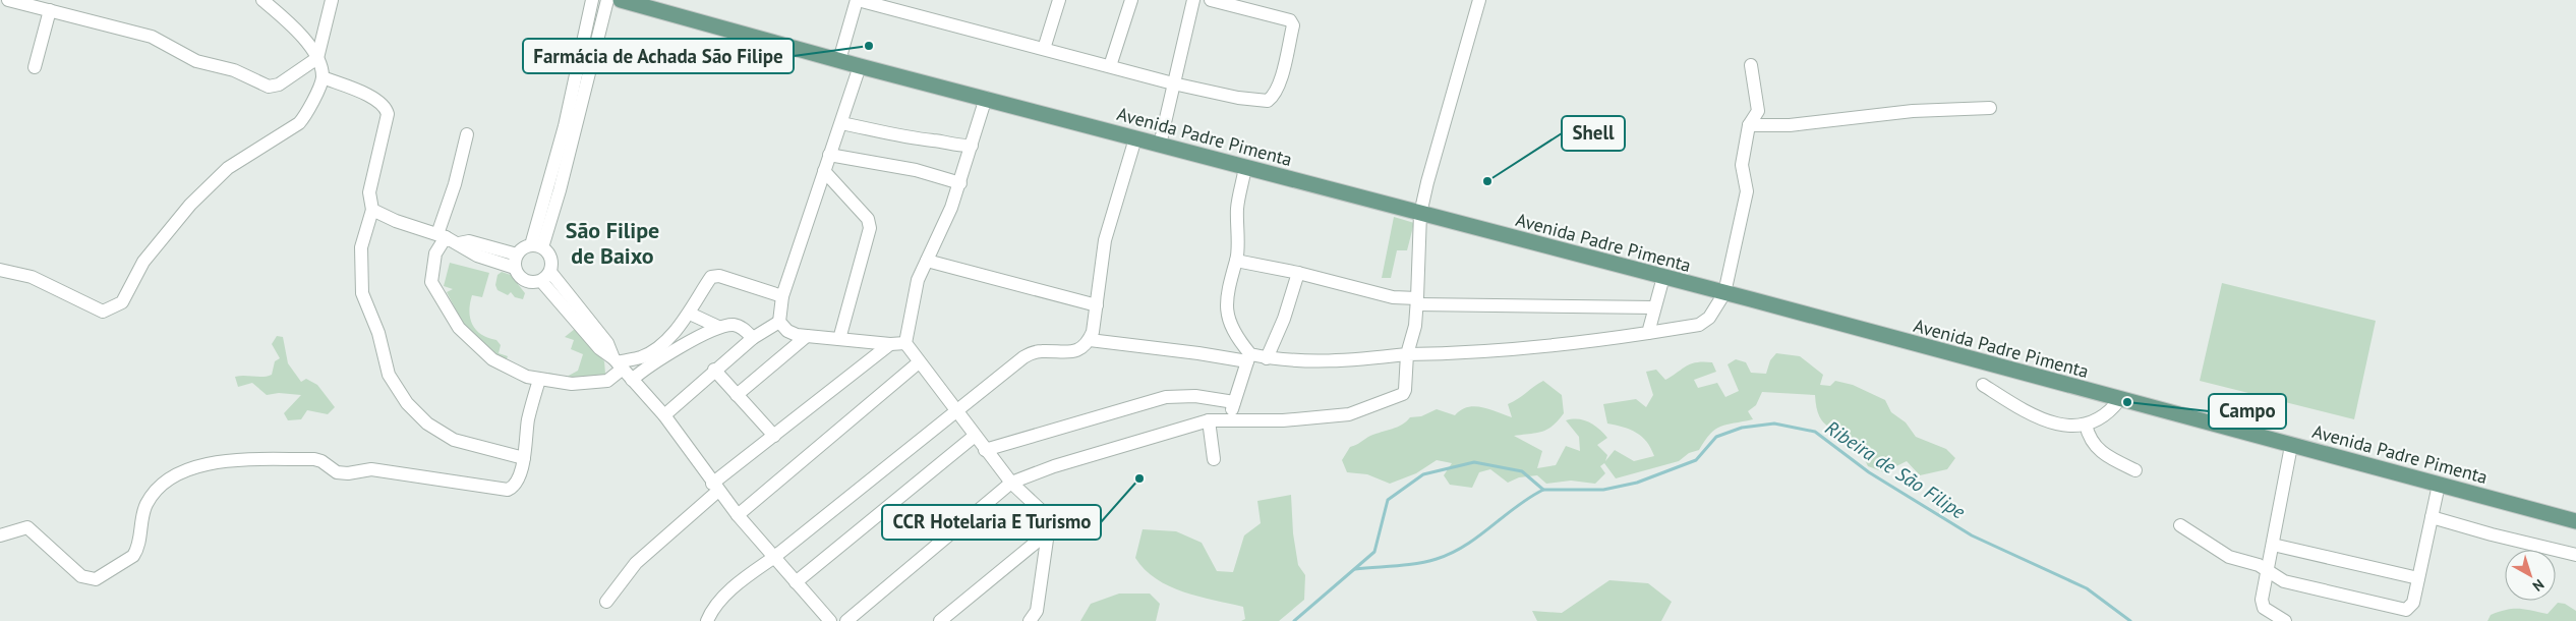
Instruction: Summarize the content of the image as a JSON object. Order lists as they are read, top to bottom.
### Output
{
  "streets": {
    "main road": ["Avenida Padre Pimenta"]
  },
  "districts": ["São Filipe de Baixo"],
  "water": ["Ribeira de São Filipe"],
  "places": [
    "Farmácia de Achada São Filipe",
    "Shell",
    "Campo",
    "CCR Hotelaria E Turismo"
  ],
  "north": "bottom right"
}
